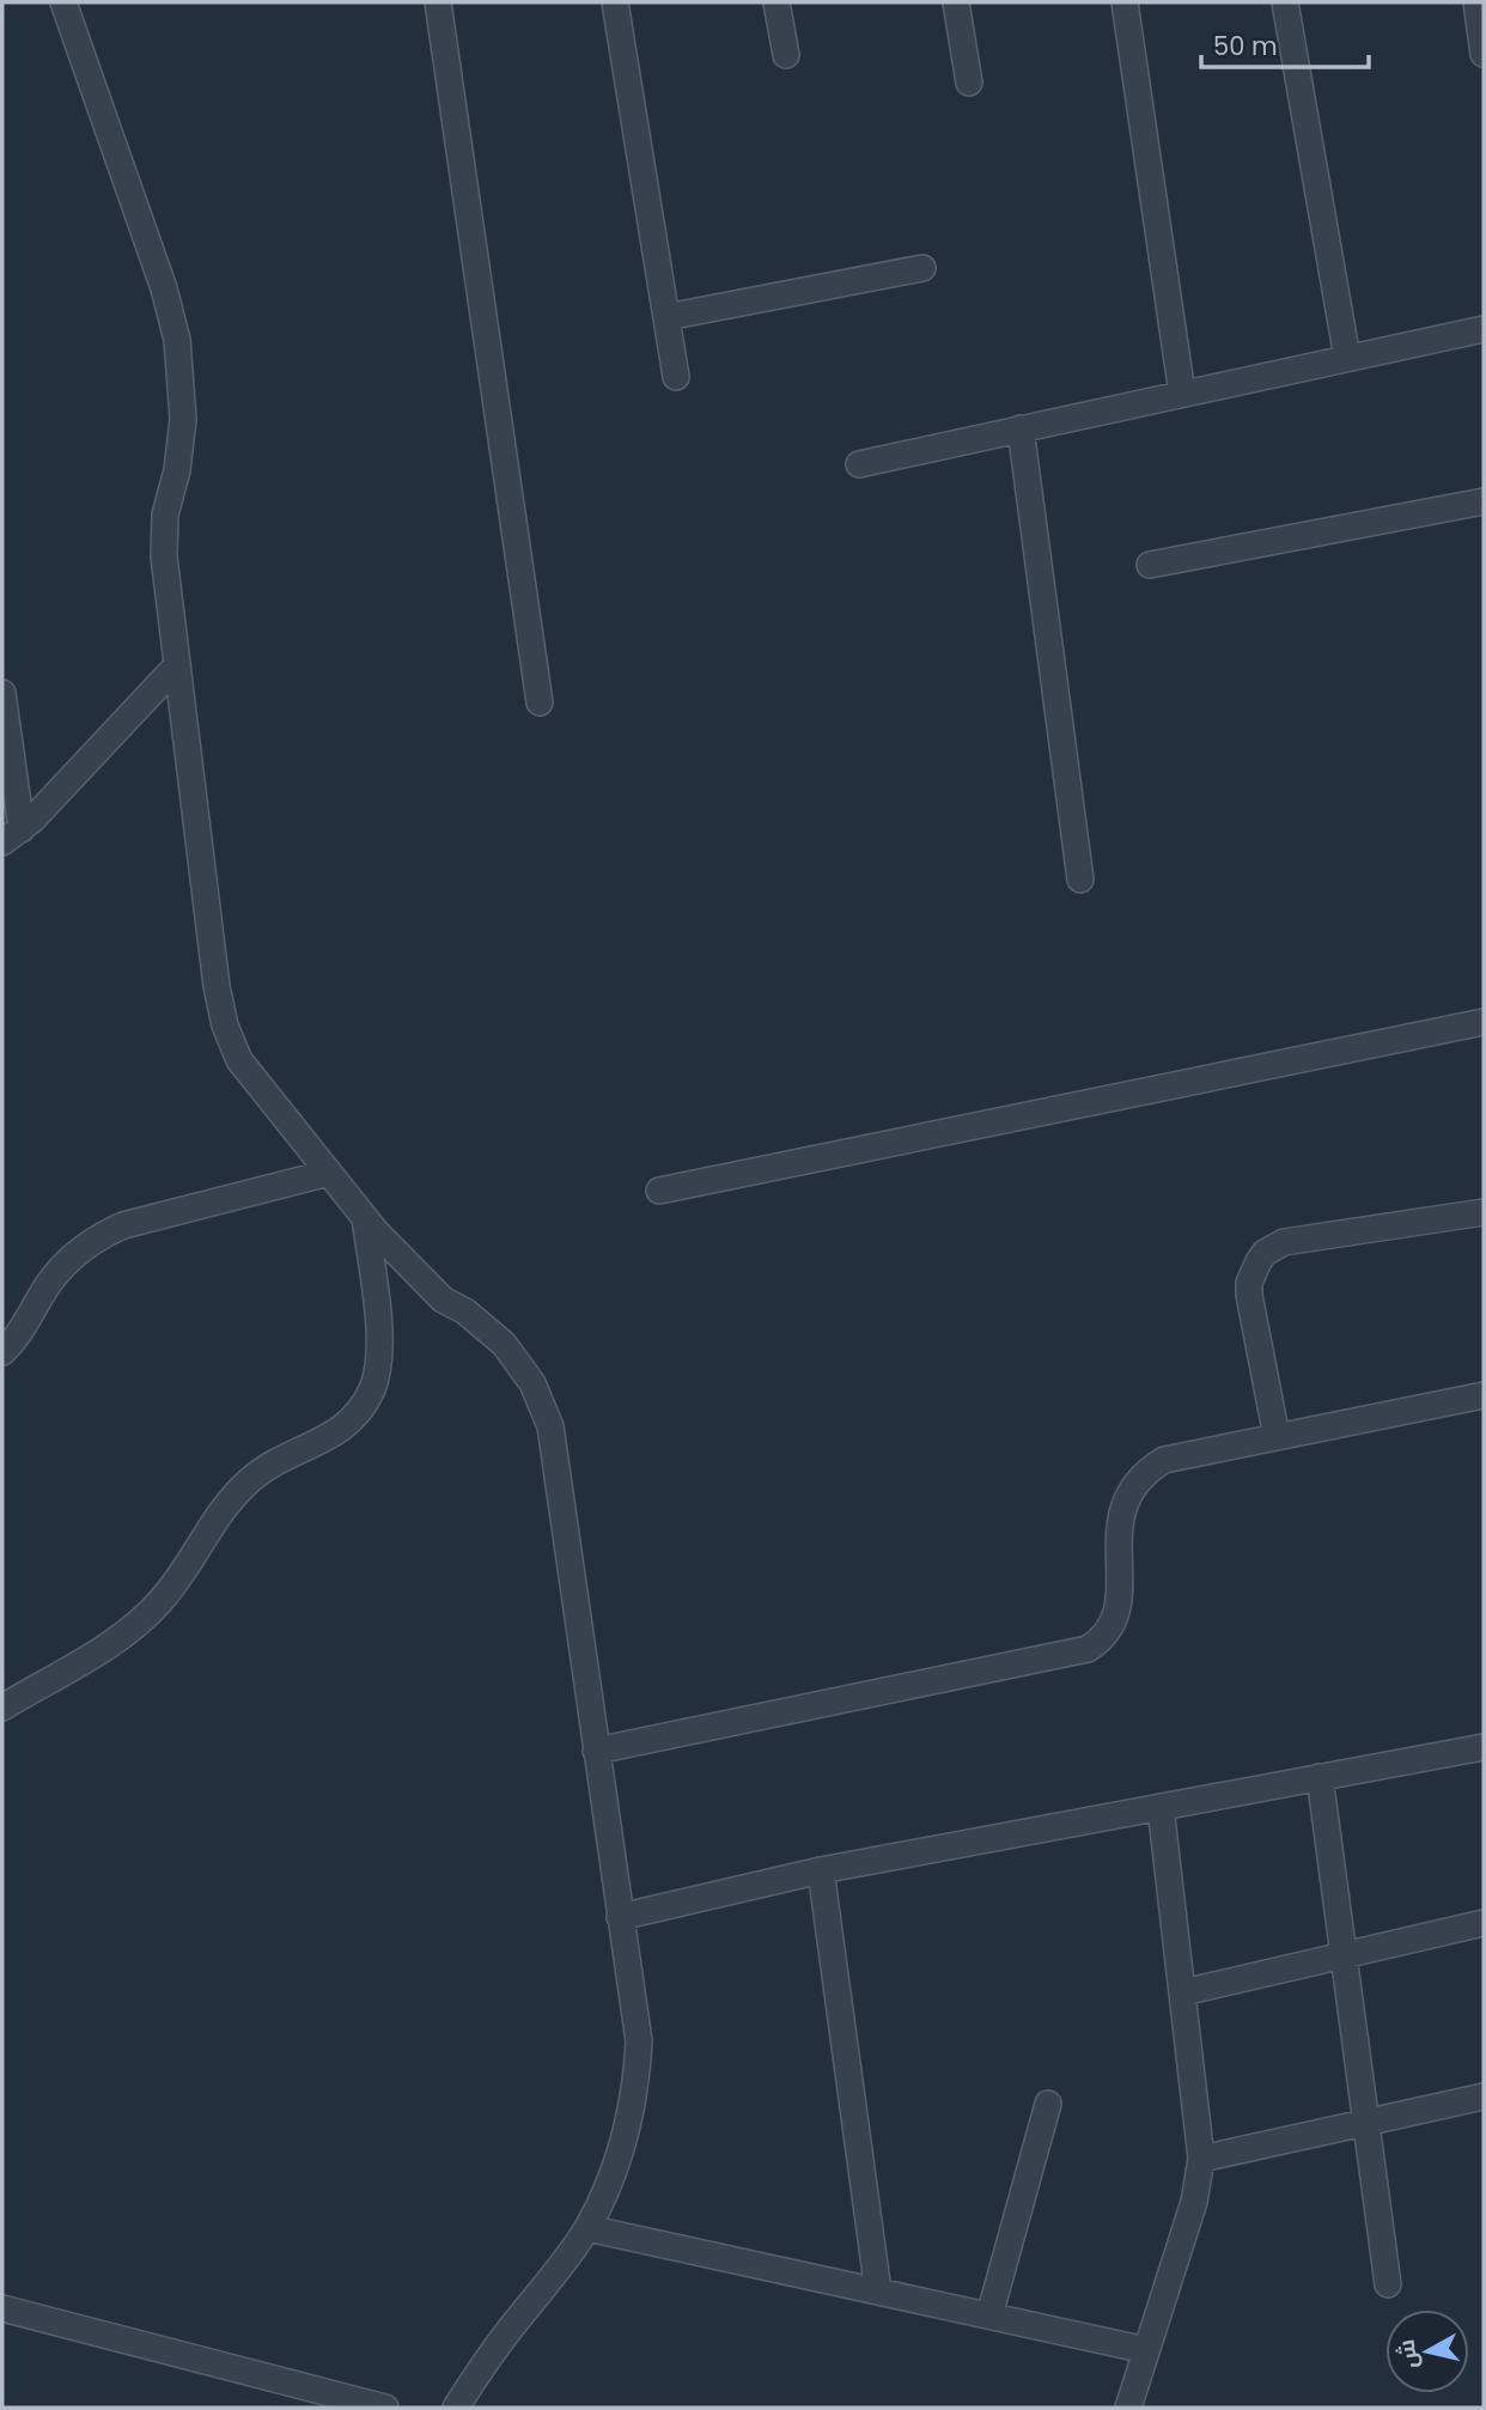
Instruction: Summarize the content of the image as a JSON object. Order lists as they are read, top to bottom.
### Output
{
  "scale_bar": "50 m",
  "north": "left"
}
